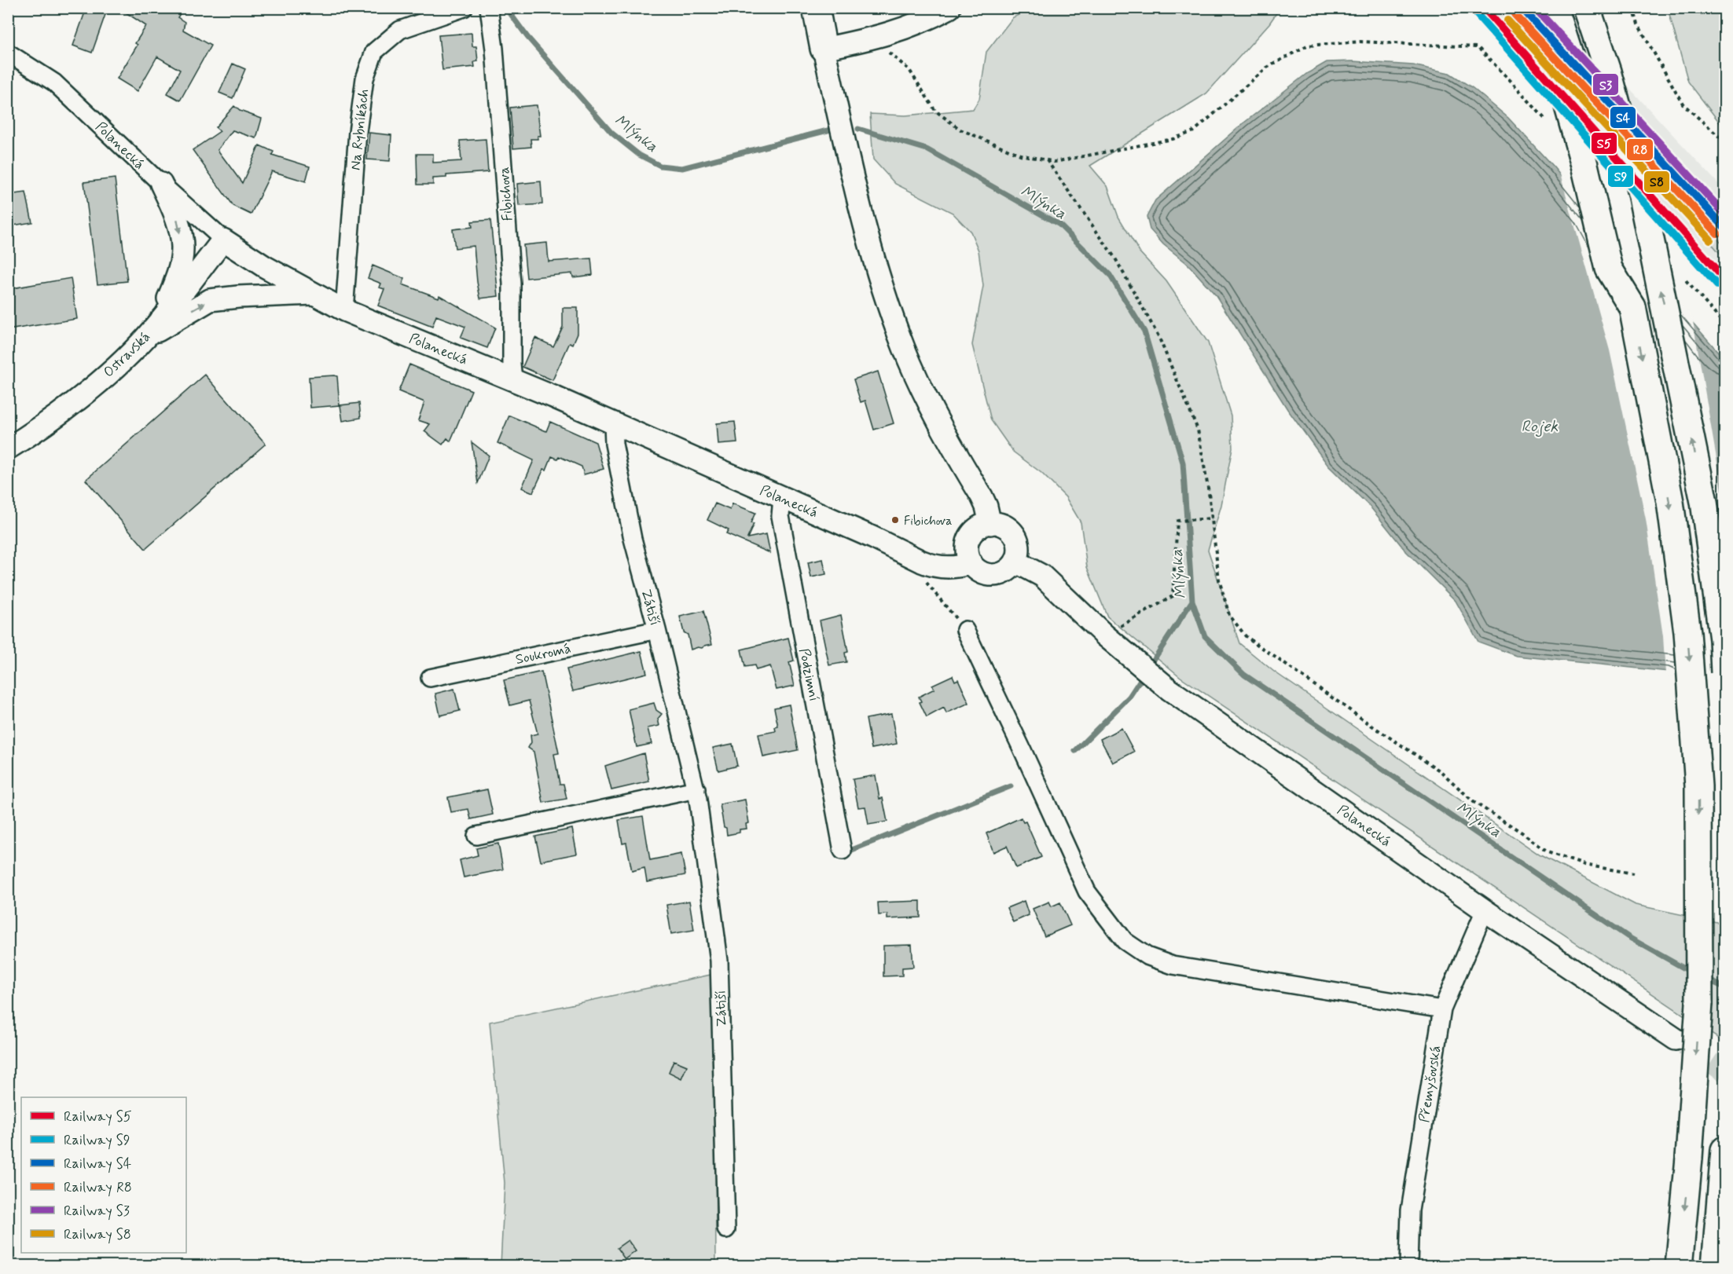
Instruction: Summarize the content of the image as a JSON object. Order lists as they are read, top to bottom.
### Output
{
  "streets": {
    "street": [
      "Na Rybníkách",
      "Polanecká",
      "Fibichova",
      "Ostravská",
      "Zátiší",
      "Soukromá",
      "Podzimní",
      "Přemyšovská"
    ]
  },
  "crossings": [
    ["Na Rybníkách", "Polanecká"],
    ["Polanecká", "Fibichova"],
    ["Polanecká", "Ostravská"],
    ["Polanecká", "Zátiší"],
    ["Polanecká", "Podzimní"],
    ["Polanecká", "Přemyšovská"],
    ["Zátiší", "Soukromá"]
  ],
  "water": ["Mlýnka", "Rojek"],
  "places": ["Fibichova"],
  "lines": [
    "rail line S5",
    "rail line S4",
    "rail line S3",
    "rail line S9",
    "rail line R8",
    "rail line S8"
  ],
  "legend": [
    "Railway S5",
    "Railway S9",
    "Railway S4",
    "Railway R8",
    "Railway S3",
    "Railway S8"
  ]
}
